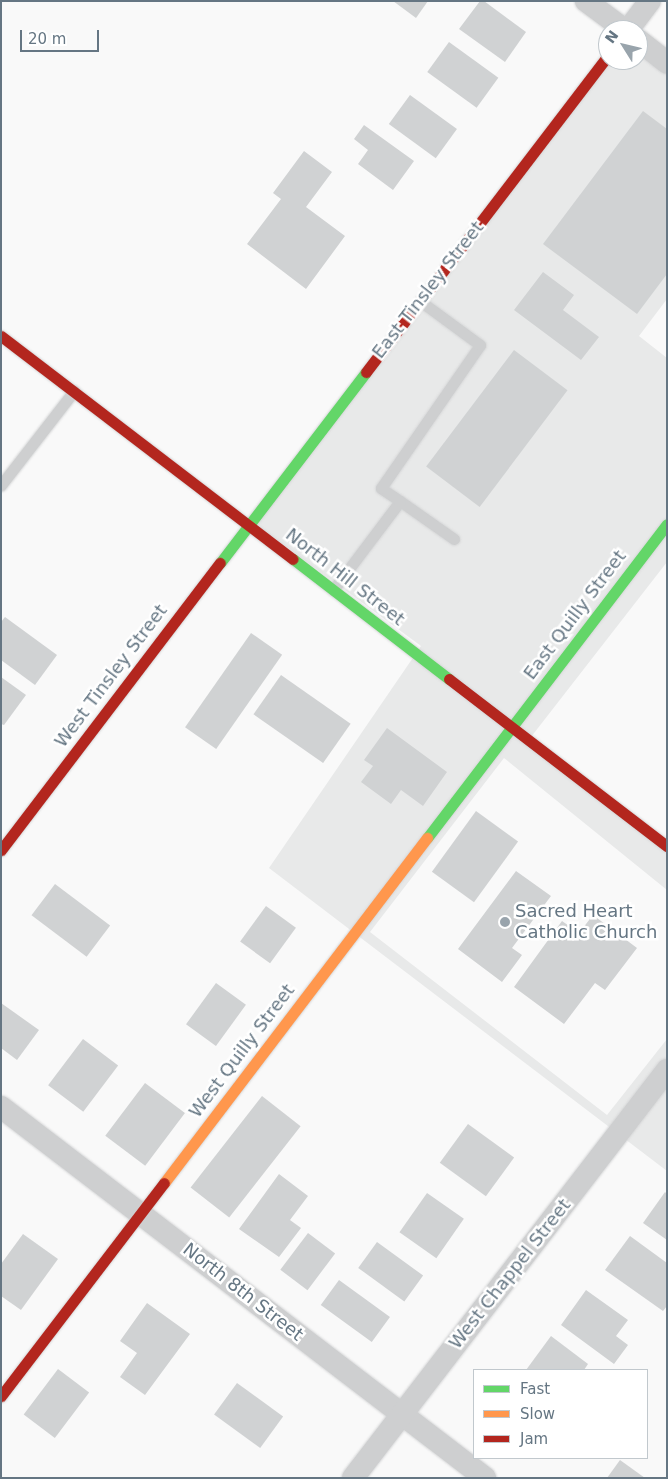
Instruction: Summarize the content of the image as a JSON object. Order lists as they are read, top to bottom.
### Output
{
  "streets": {
    "street": [
      "East Tinsley Street",
      "North Hill Street",
      "East Quilly Street",
      "West Tinsley Street",
      "West Quilly Street",
      "West Chappel Street",
      "North 8th Street"
    ]
  },
  "crossings": [
    ["East Tinsley Street", "North Hill Street"],
    ["East Tinsley Street", "West Tinsley Street"],
    ["North Hill Street", "East Quilly Street"],
    ["North Hill Street", "West Tinsley Street"],
    ["North Hill Street", "West Quilly Street"],
    ["East Quilly Street", "West Quilly Street"],
    ["West Quilly Street", "North 8th Street"],
    ["West Chappel Street", "North 8th Street"]
  ],
  "places": ["Sacred Heart Catholic Church"],
  "legend": ["Fast", "Slow", "Jam"],
  "scale_bar": "20 m",
  "north": "top left"
}
